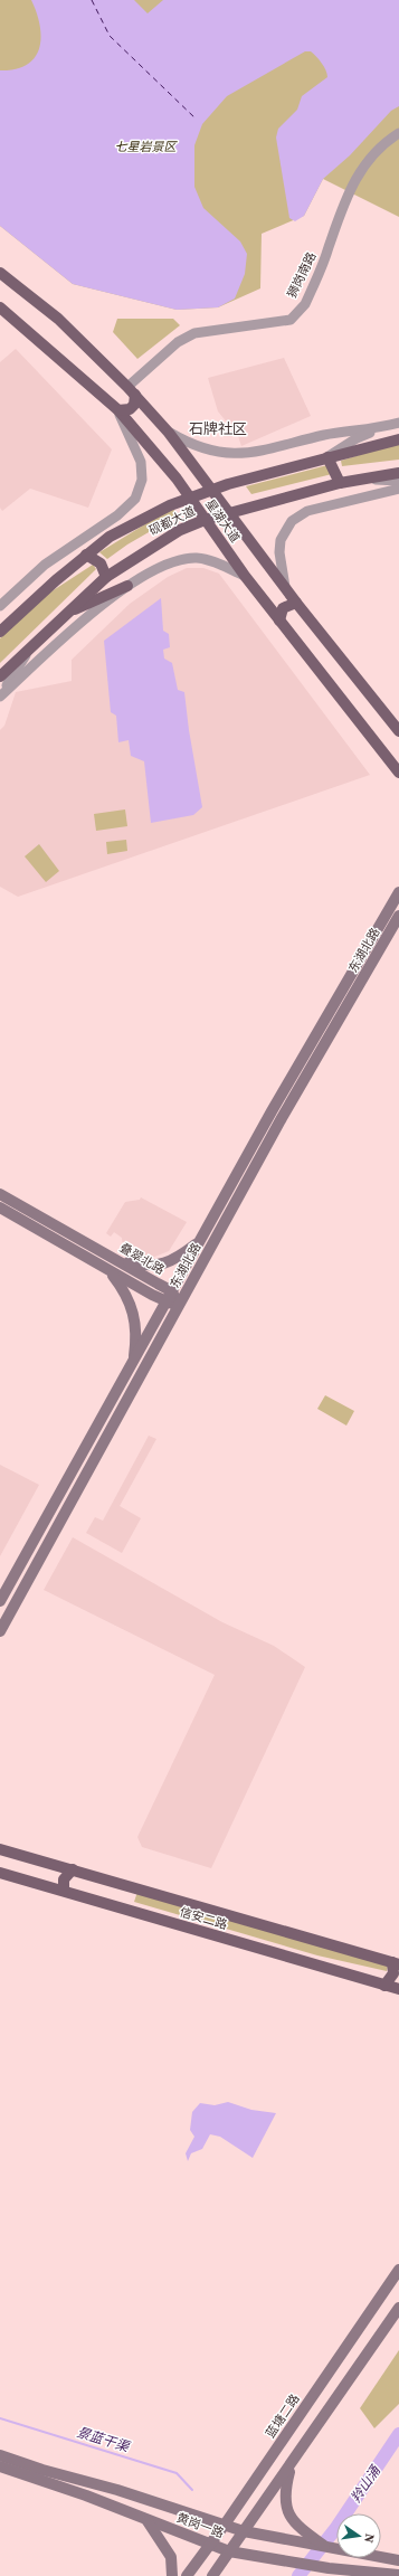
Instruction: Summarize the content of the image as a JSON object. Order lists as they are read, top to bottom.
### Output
{
  "streets": {
    "main road": [
      "砚都大道",
      "星湖大道",
      "东湖北路",
      "叠翠北路",
      "信安二路",
      "蓝塘二路",
      "黄岗一路"
    ],
    "street": ["狮岗南路"]
  },
  "crossings": [
    ["狮岗南路", "星湖大道"],
    ["砚都大道", "星湖大道"],
    ["东湖北路", "叠翠北路"],
    ["蓝塘二路", "黄岗一路"]
  ],
  "districts": ["石牌社区"],
  "water": ["景蓝干渠", "羚山涌"],
  "parks": ["七星岩景区"],
  "north": "right"
}
